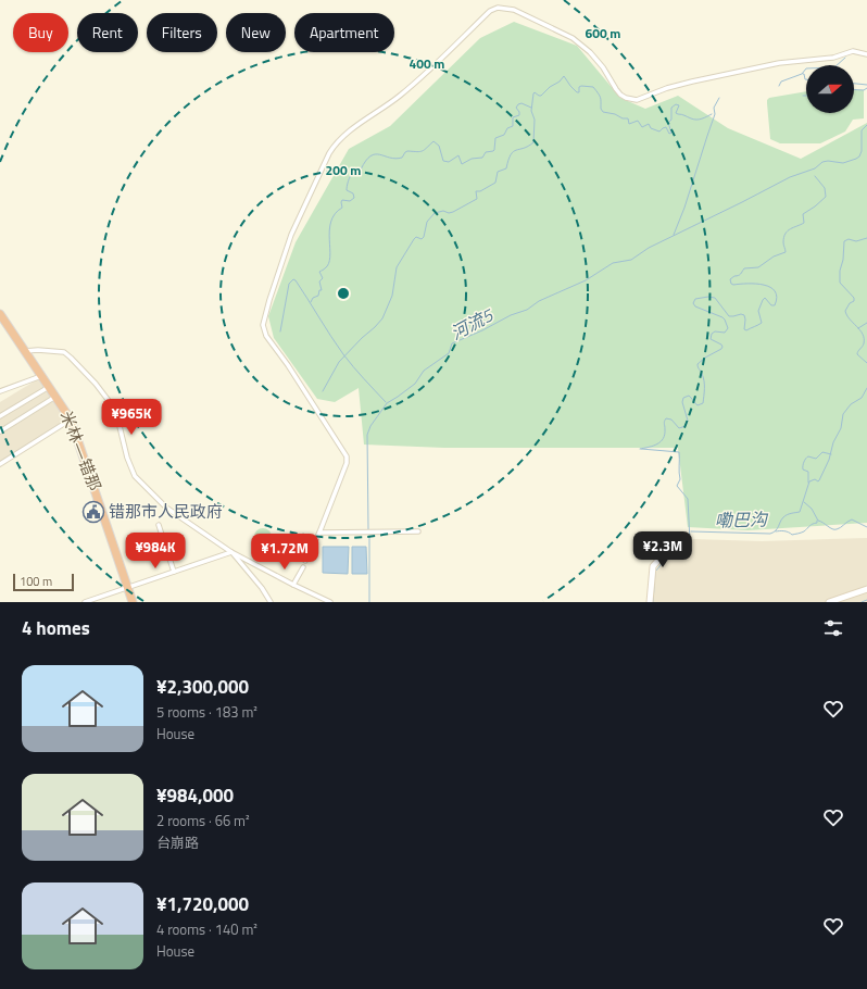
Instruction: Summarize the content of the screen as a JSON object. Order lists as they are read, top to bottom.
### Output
{
  "streets": {
    "highway": ["米林—错那"]
  },
  "water": ["河流5", "嘞巴沟"],
  "places": {
    "public building": ["错那市人民政府"]
  },
  "scale_bar": "100 m",
  "north": "right",
  "page": {
    "chip": [
      "Buy",
      "Rent",
      "Filters",
      "New",
      "Apartment"
    ],
    "price": [
      "¥965K",
      "¥2.3M",
      "¥984K",
      "¥1.72M"
    ],
    "scale": "100 m",
    "heading": "4 homes",
    "list": [
      {
        "name": "¥2,300,000",
        "note": "5 rooms · 183 m² · House"
      },
      {
        "name": "¥984,000",
        "note": "2 rooms · 66 m² · 台崩路"
      },
      {
        "name": "¥1,720,000",
        "note": "4 rooms · 140 m² · House"
      }
    ]
  },
  "rings": ["600 m", "400 m", "200 m"]
}
